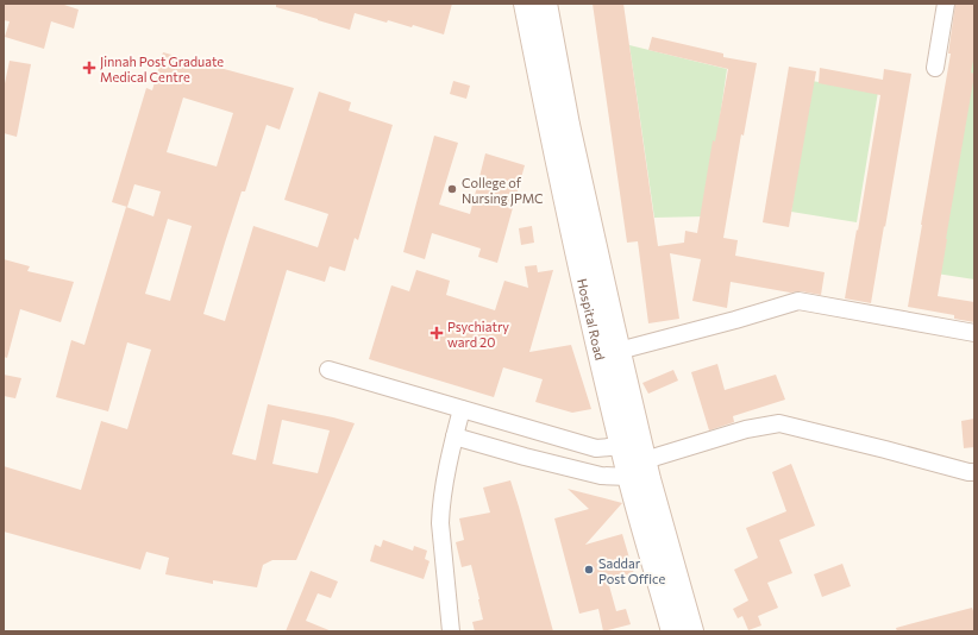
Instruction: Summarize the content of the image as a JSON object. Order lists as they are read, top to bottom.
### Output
{
  "streets": {
    "main road": ["Hospital Road"]
  },
  "places": {
    "health": ["Jinnah Post Graduate Medical Centre", "Psychiatry ward 20"],
    "other": ["College of Nursing JPMC", "Saddar Post Office"]
  }
}
